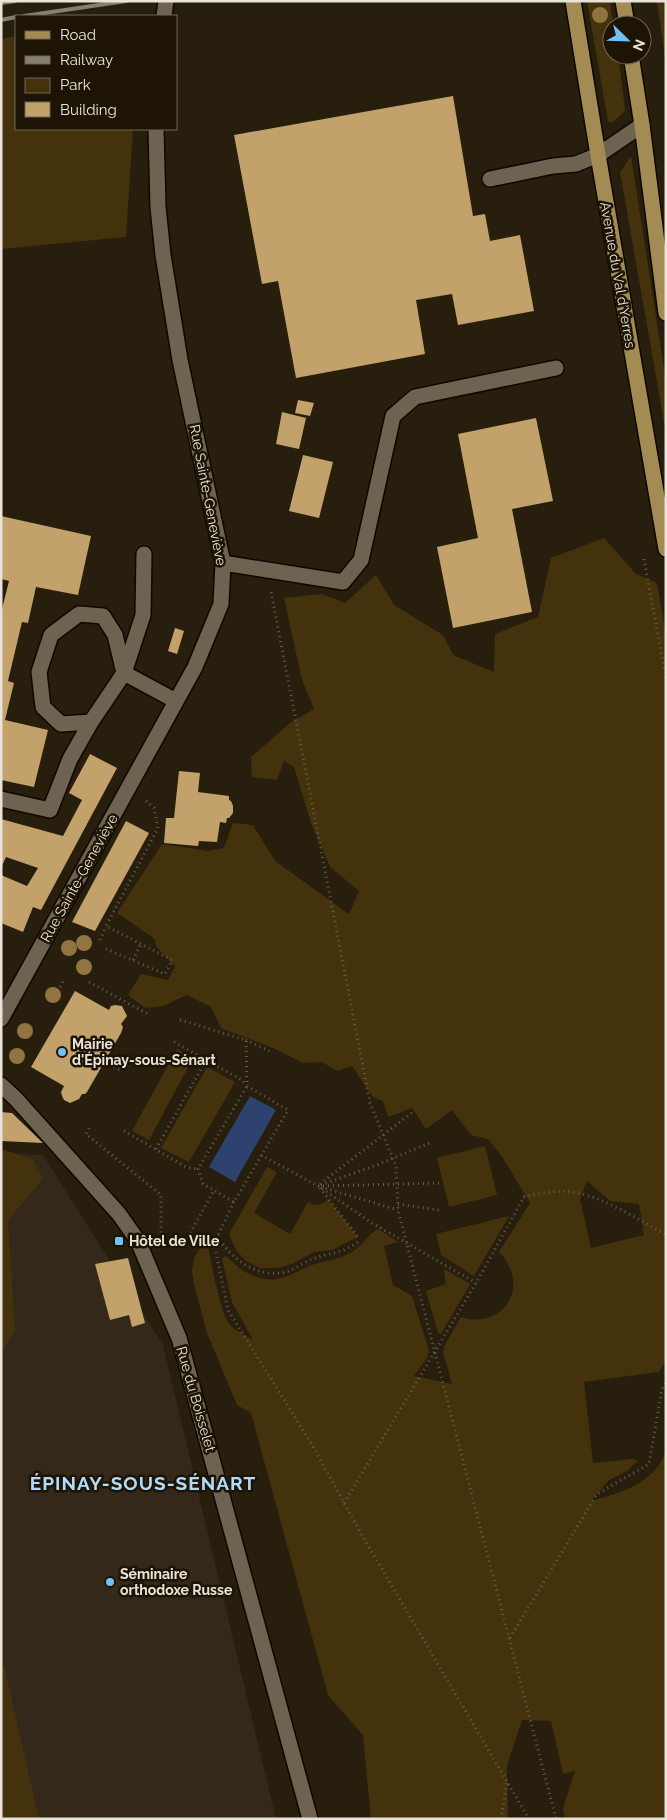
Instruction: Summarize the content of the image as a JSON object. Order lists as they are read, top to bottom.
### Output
{
  "streets": {
    "main road": ["Avenue du Val d'Yerres"],
    "street": ["Rue Sainte-Geneviève", "Rue du Boisselet"]
  },
  "districts": ["ÉPINAY-SOUS-SÉNART"],
  "places": {
    "other": ["Mairie d'Épinay-sous-Sénart", "Séminaire orthodoxe Russe"],
    "transit": ["Hôtel de Ville"]
  },
  "legend": [
    "Road",
    "Railway",
    "Park",
    "Building"
  ],
  "north": "bottom right"
}
